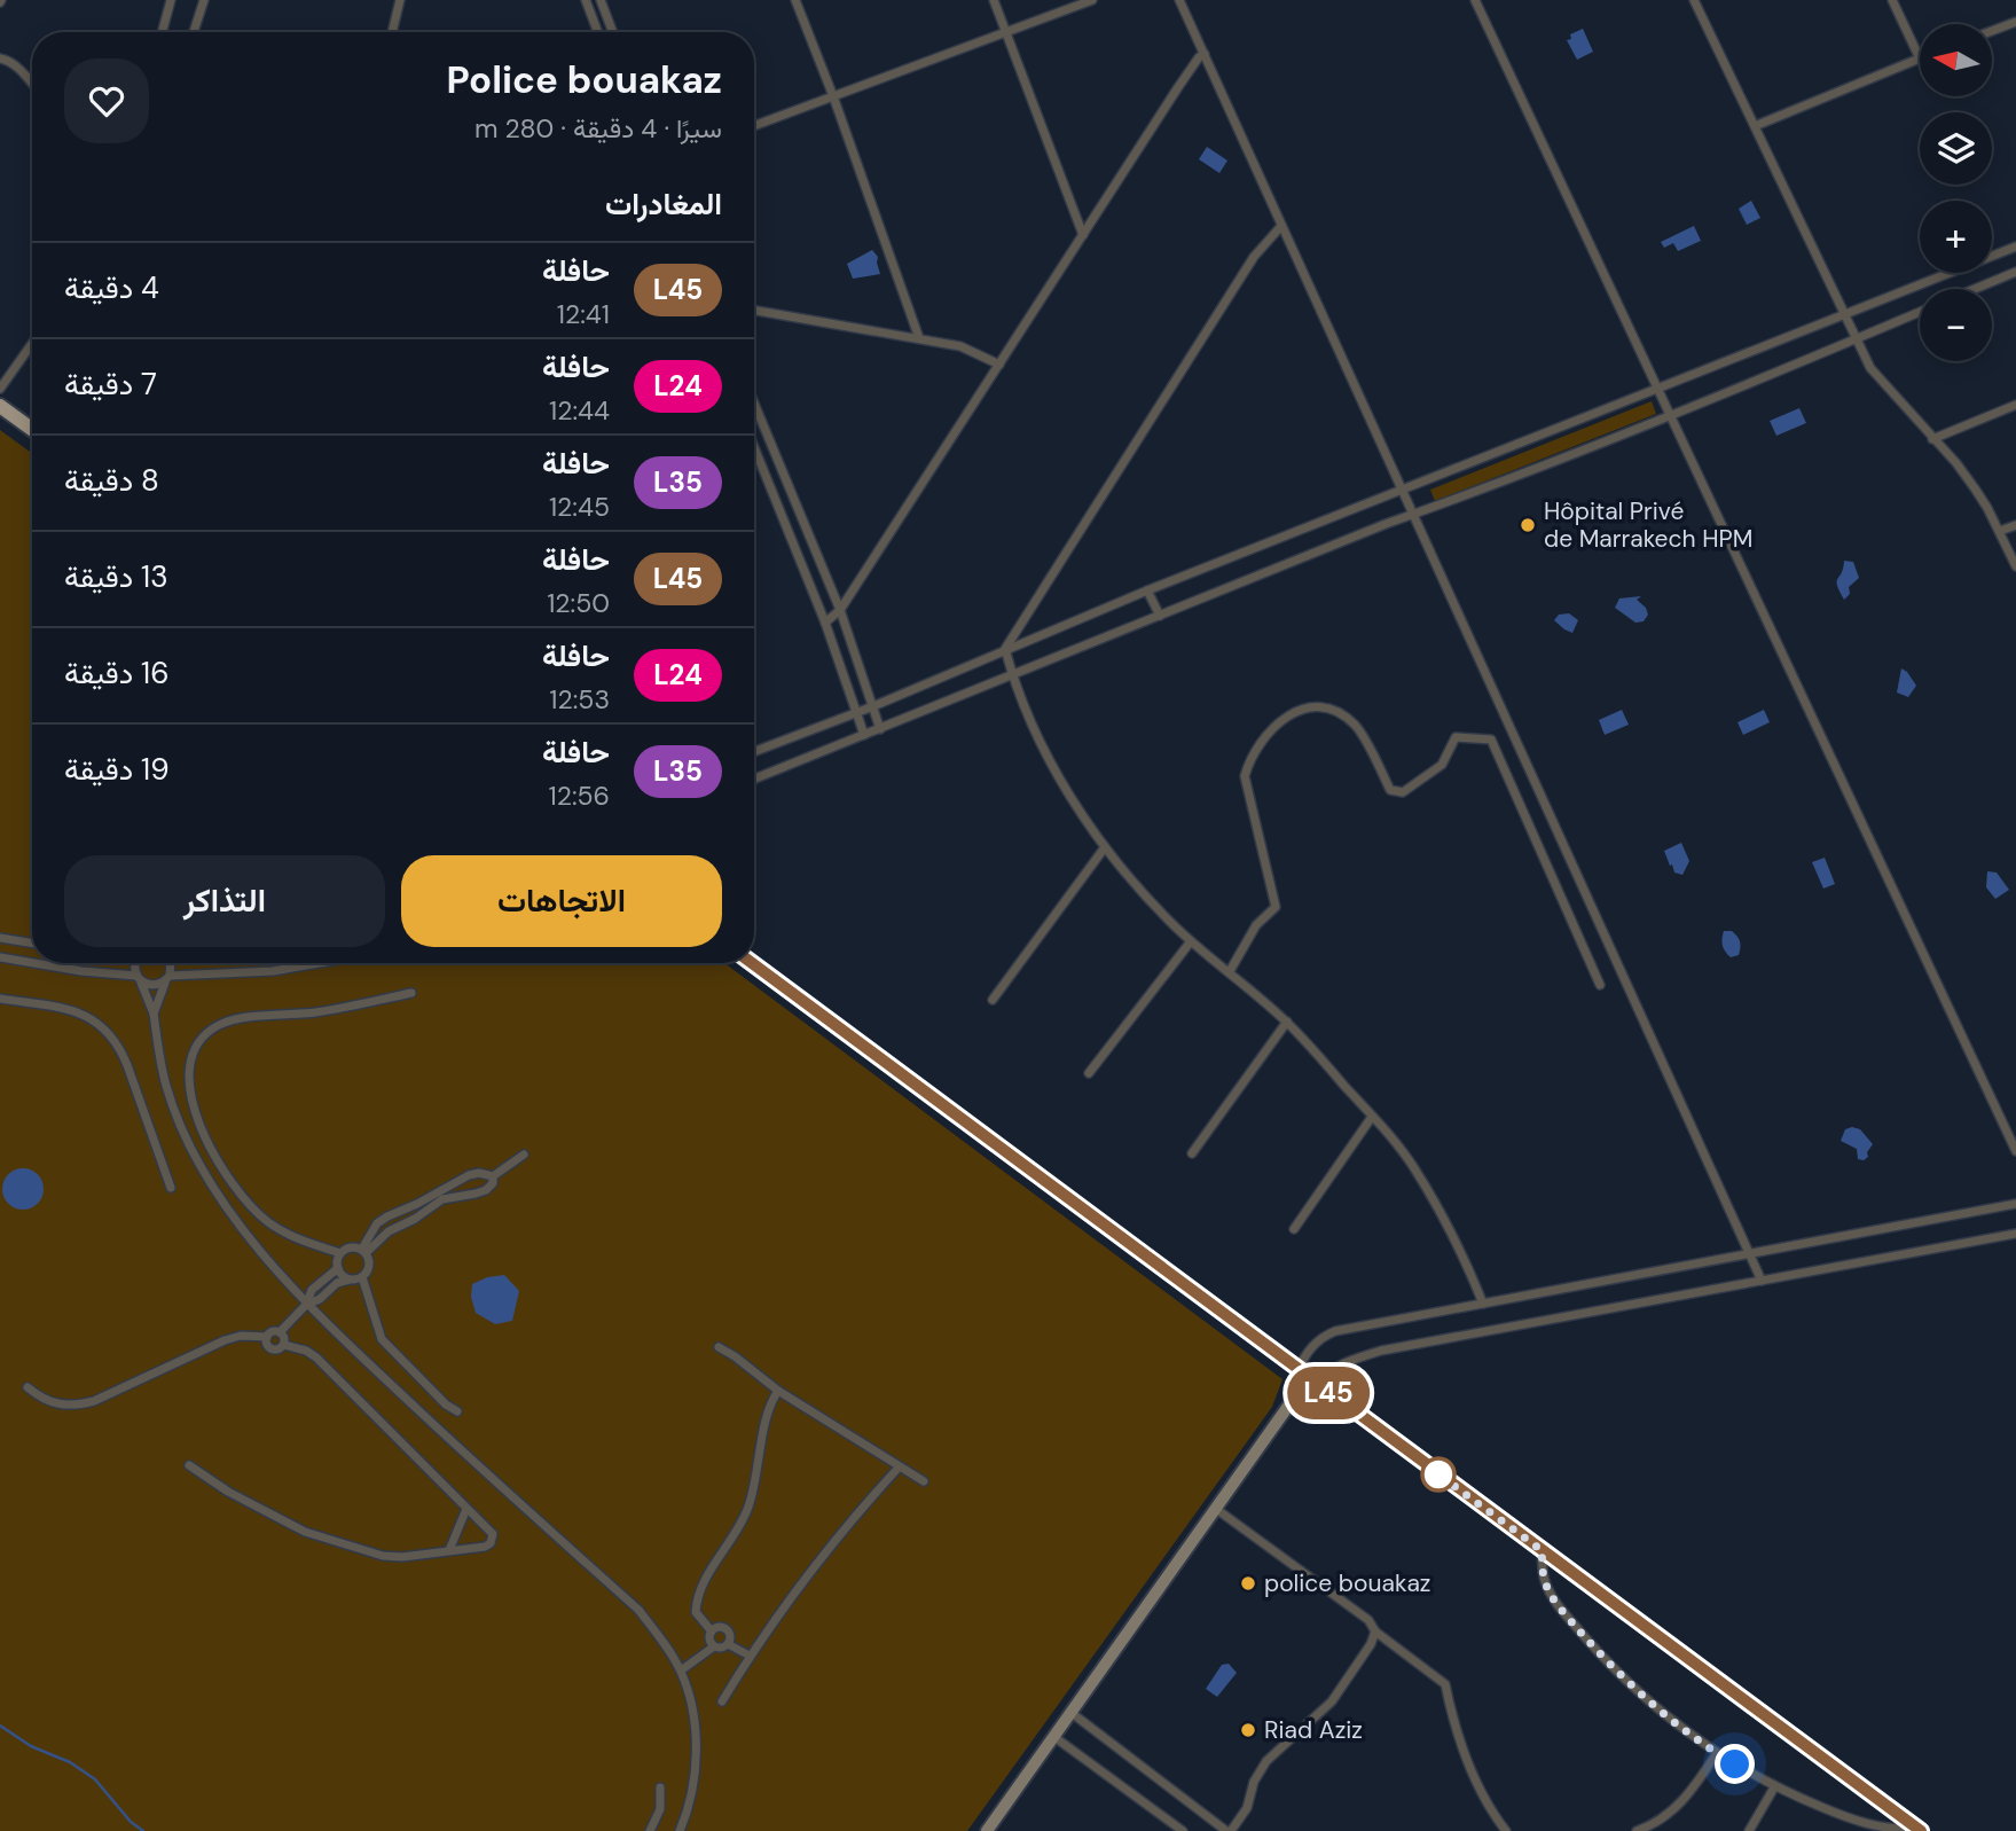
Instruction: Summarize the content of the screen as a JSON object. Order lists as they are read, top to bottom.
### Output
{
  "places": ["Hôpital Privé de Marrakech HPM", "police bouakaz", "Riad Aziz"],
  "lines": ["bus line L45"],
  "north": "left",
  "page": {
    "on_map": "L45",
    "map_buttons": ["+", "−"],
    "heading": [
      ["Police bouakaz", "سيرًا · 4 دقيقة · 280 m"],
      "المغادرات"
    ],
    "list": [
      {
        "mark": "L45",
        "name": "حافلة",
        "note": "12:41",
        "value": "4 دقيقة"
      },
      {
        "mark": "L24",
        "name": "حافلة",
        "note": "12:44",
        "value": "7 دقيقة"
      },
      {
        "mark": "L35",
        "name": "حافلة",
        "note": "12:45",
        "value": "8 دقيقة"
      },
      {
        "mark": "L45",
        "name": "حافلة",
        "note": "12:50",
        "value": "13 دقيقة"
      },
      {
        "mark": "L24",
        "name": "حافلة",
        "note": "12:53",
        "value": "16 دقيقة"
      },
      {
        "mark": "L35",
        "name": "حافلة",
        "note": "12:56",
        "value": "19 دقيقة"
      }
    ],
    "buttons": ["الاتجاهات", "التذاكر"]
  }
}
